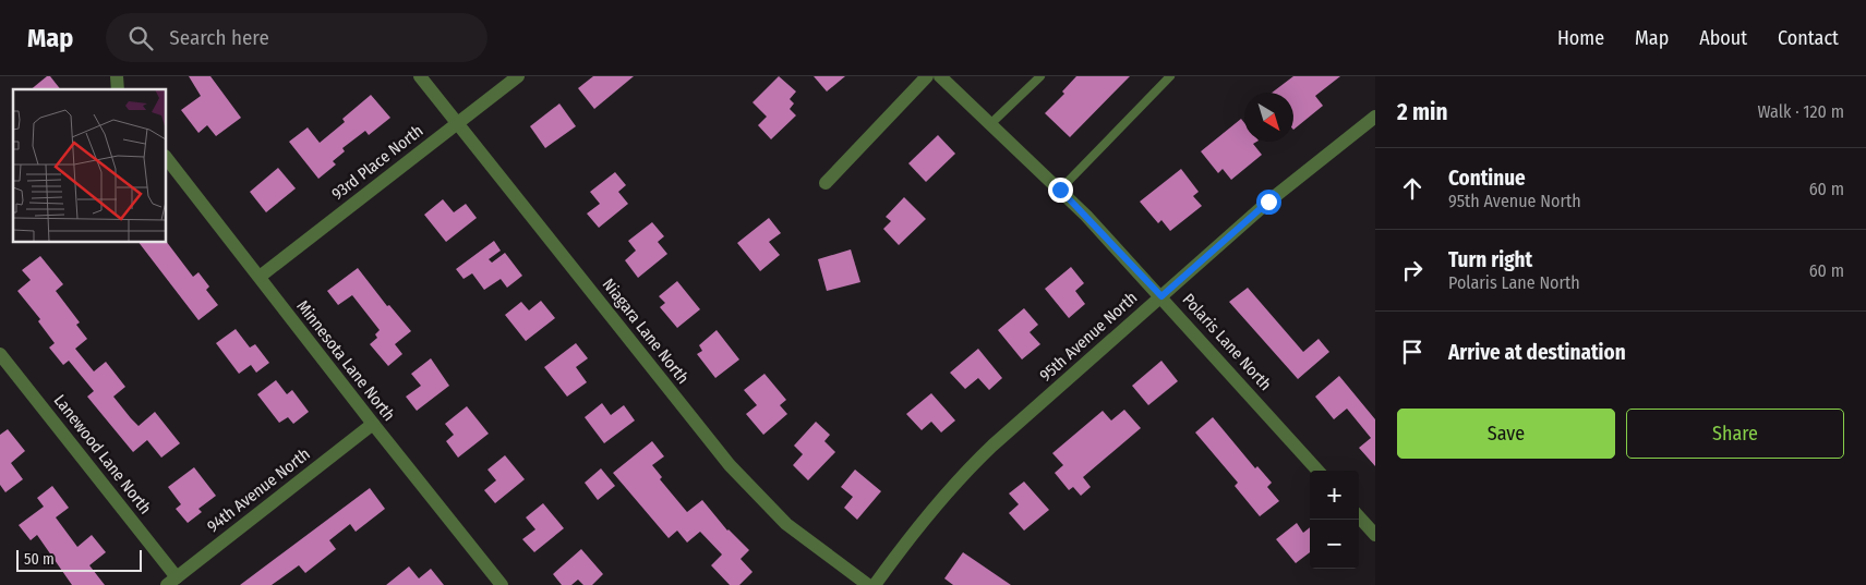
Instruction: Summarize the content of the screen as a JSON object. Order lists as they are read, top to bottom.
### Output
{
  "streets": {
    "street": [
      "93rd Place North",
      "Niagara Lane North",
      "95th Avenue North",
      "Polaris Lane North",
      "Minnesota Lane North",
      "Lanewood Lane North",
      "94th Avenue North"
    ]
  },
  "crossings": [
    ["93rd Place North", "Niagara Lane North"],
    ["93rd Place North", "Minnesota Lane North"],
    ["95th Avenue North", "Polaris Lane North"],
    ["Minnesota Lane North", "94th Avenue North"],
    ["Lanewood Lane North", "94th Avenue North"]
  ],
  "scale_bar": "50 m",
  "north": "bottom right",
  "page": {
    "header": "Map",
    "search": "Search here",
    "nav": [
      "Home",
      "Map",
      "About",
      "Contact"
    ],
    "heading": ["2 min", "Walk · 120 m"],
    "list": [
      ["Continue", "95th Avenue North", "60 m"],
      ["Turn right", "Polaris Lane North", "60 m"],
      "Arrive at destination"
    ],
    "buttons": ["Save", "Share"],
    "map_buttons": ["+", "−"],
    "scale": "50 m"
  }
}
